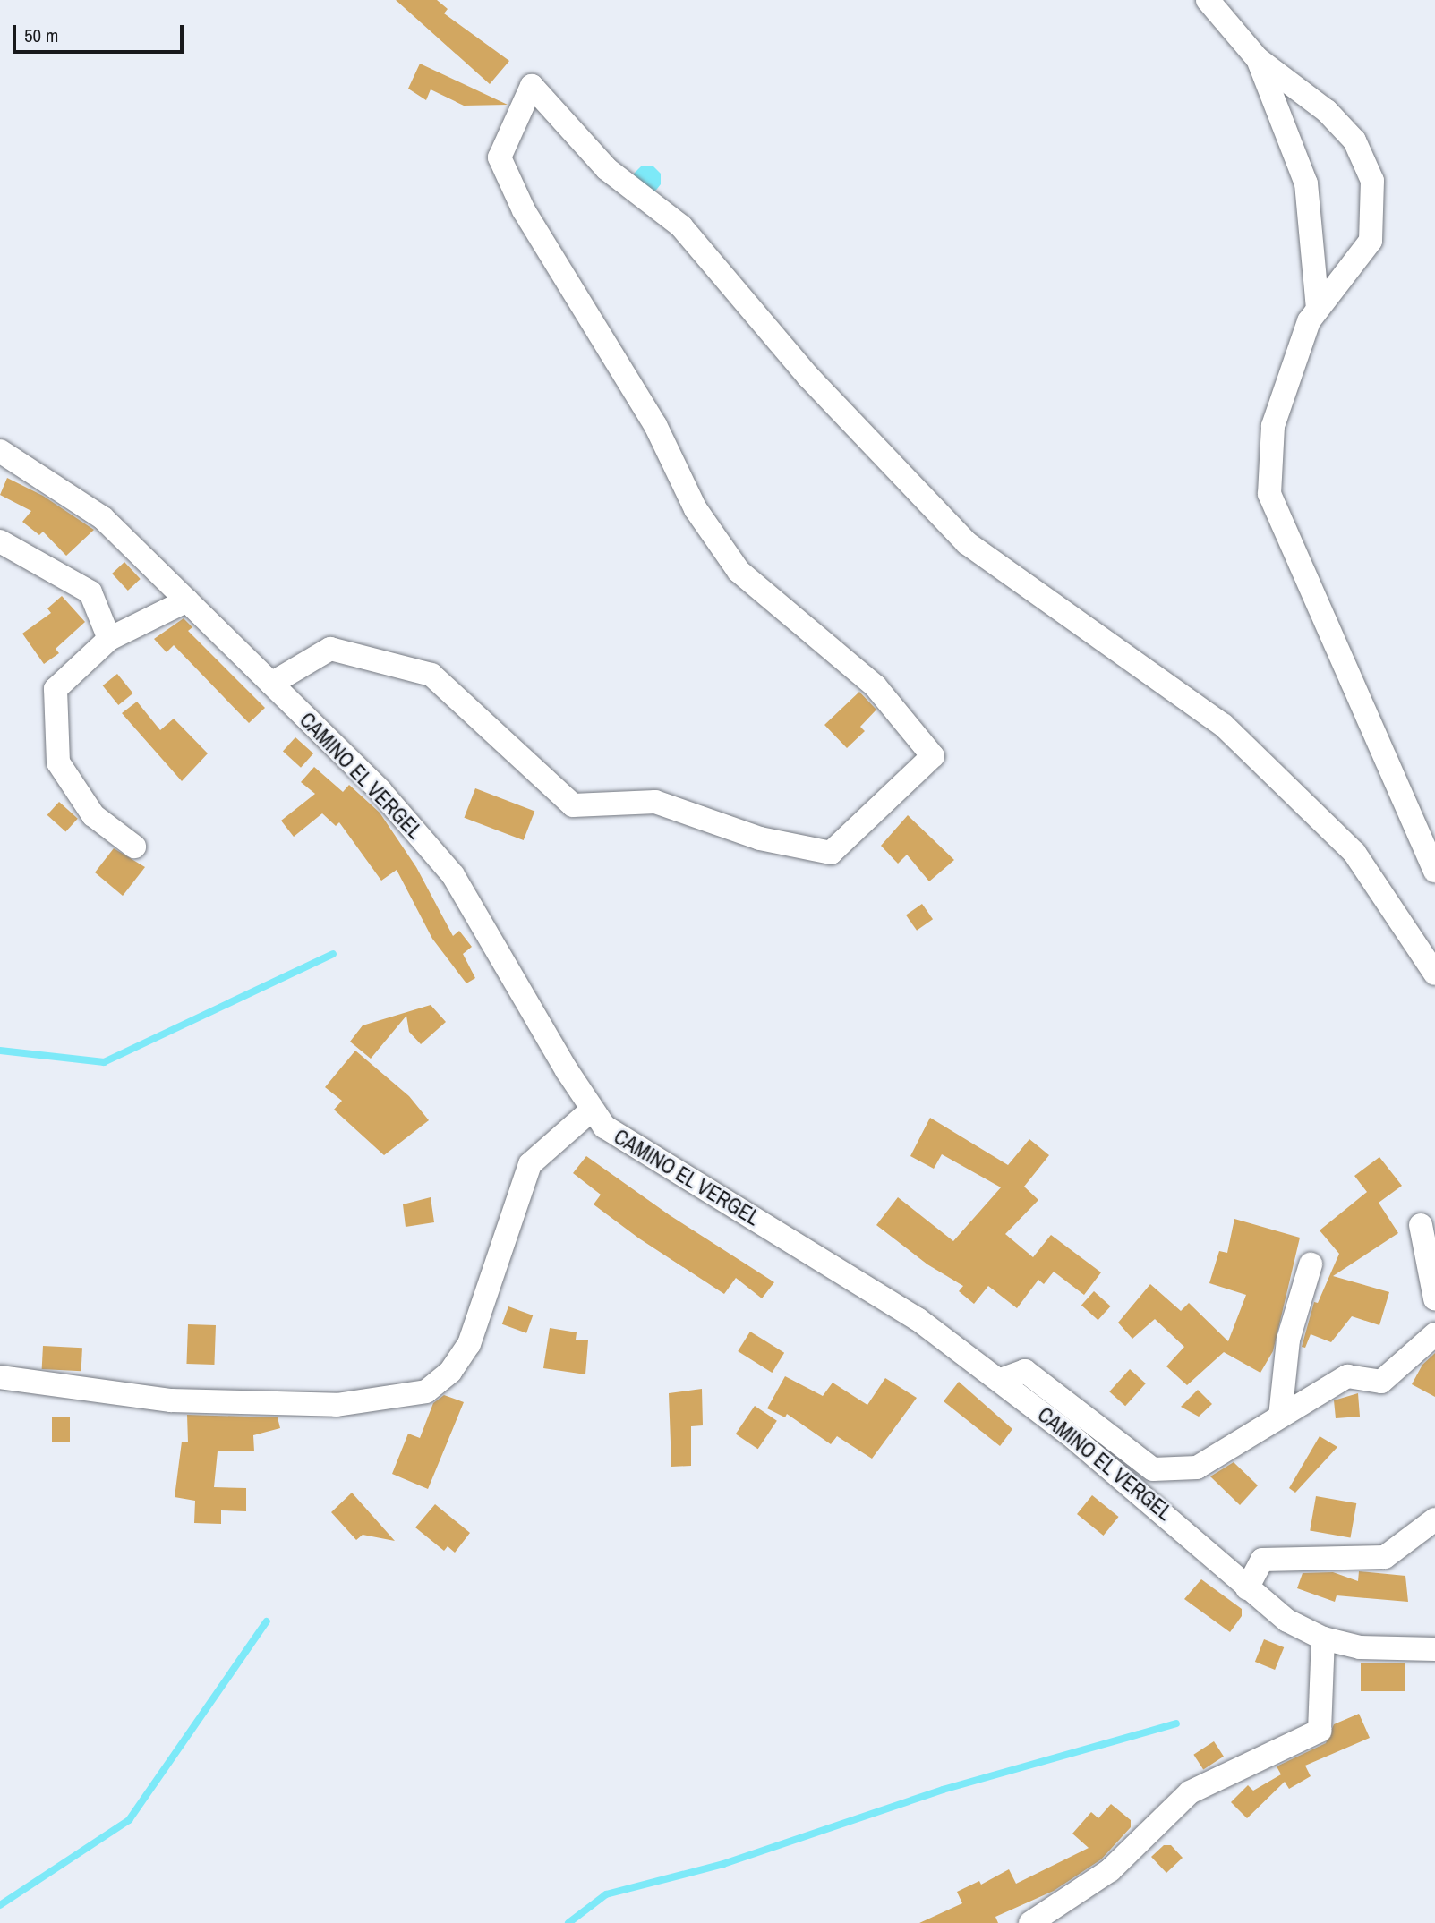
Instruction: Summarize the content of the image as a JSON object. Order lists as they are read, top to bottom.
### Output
{
  "streets": {
    "street": ["CAMINO EL VERGEL"]
  },
  "scale_bar": "50 m"
}
